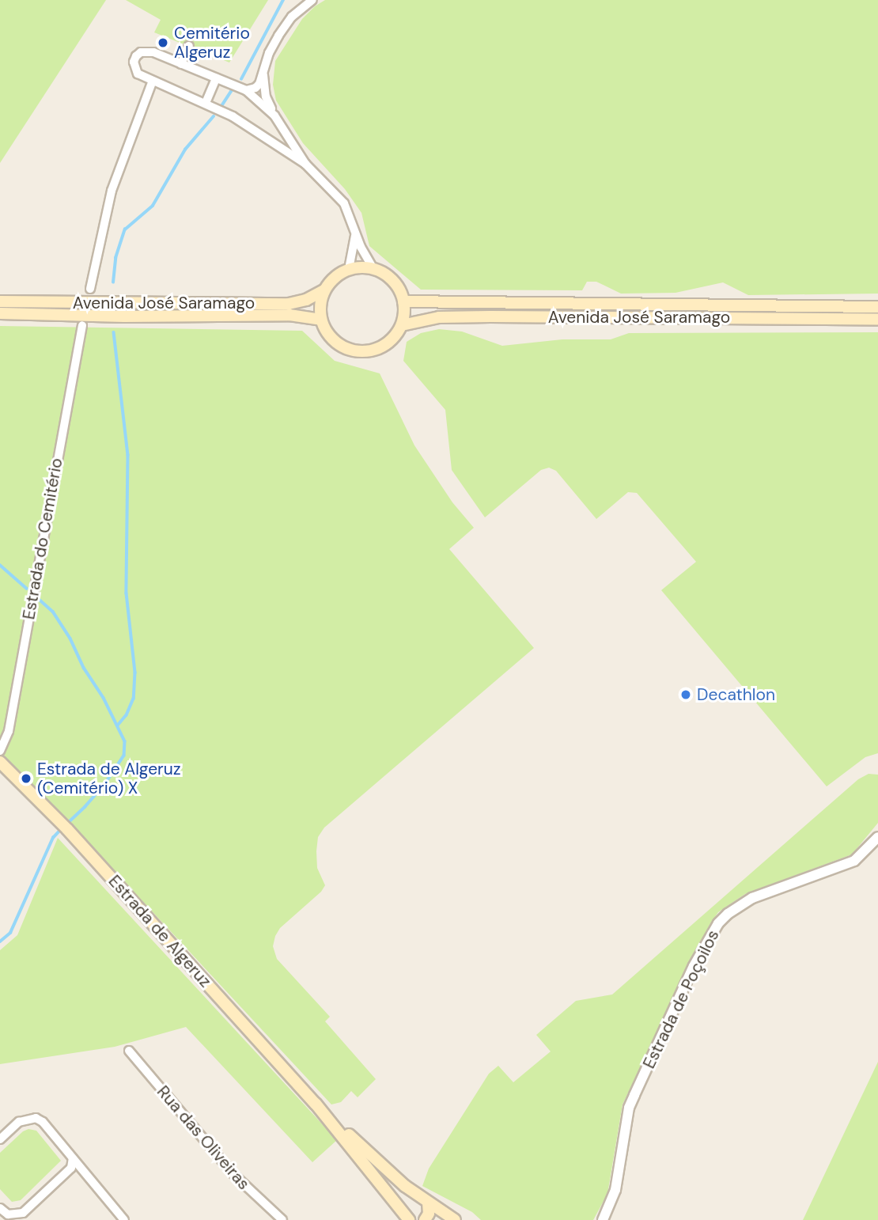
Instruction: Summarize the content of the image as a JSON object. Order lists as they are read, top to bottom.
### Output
{
  "streets": {
    "main road": ["Avenida José Saramago", "Estrada de Algeruz"],
    "street": ["Estrada do Cemitério", "Estrada de Poçoilos", "Rua das Oliveiras"]
  },
  "places": ["Cemitério Algeruz", "Decathlon", "Estrada de Algeruz (Cemitério) X"]
}
